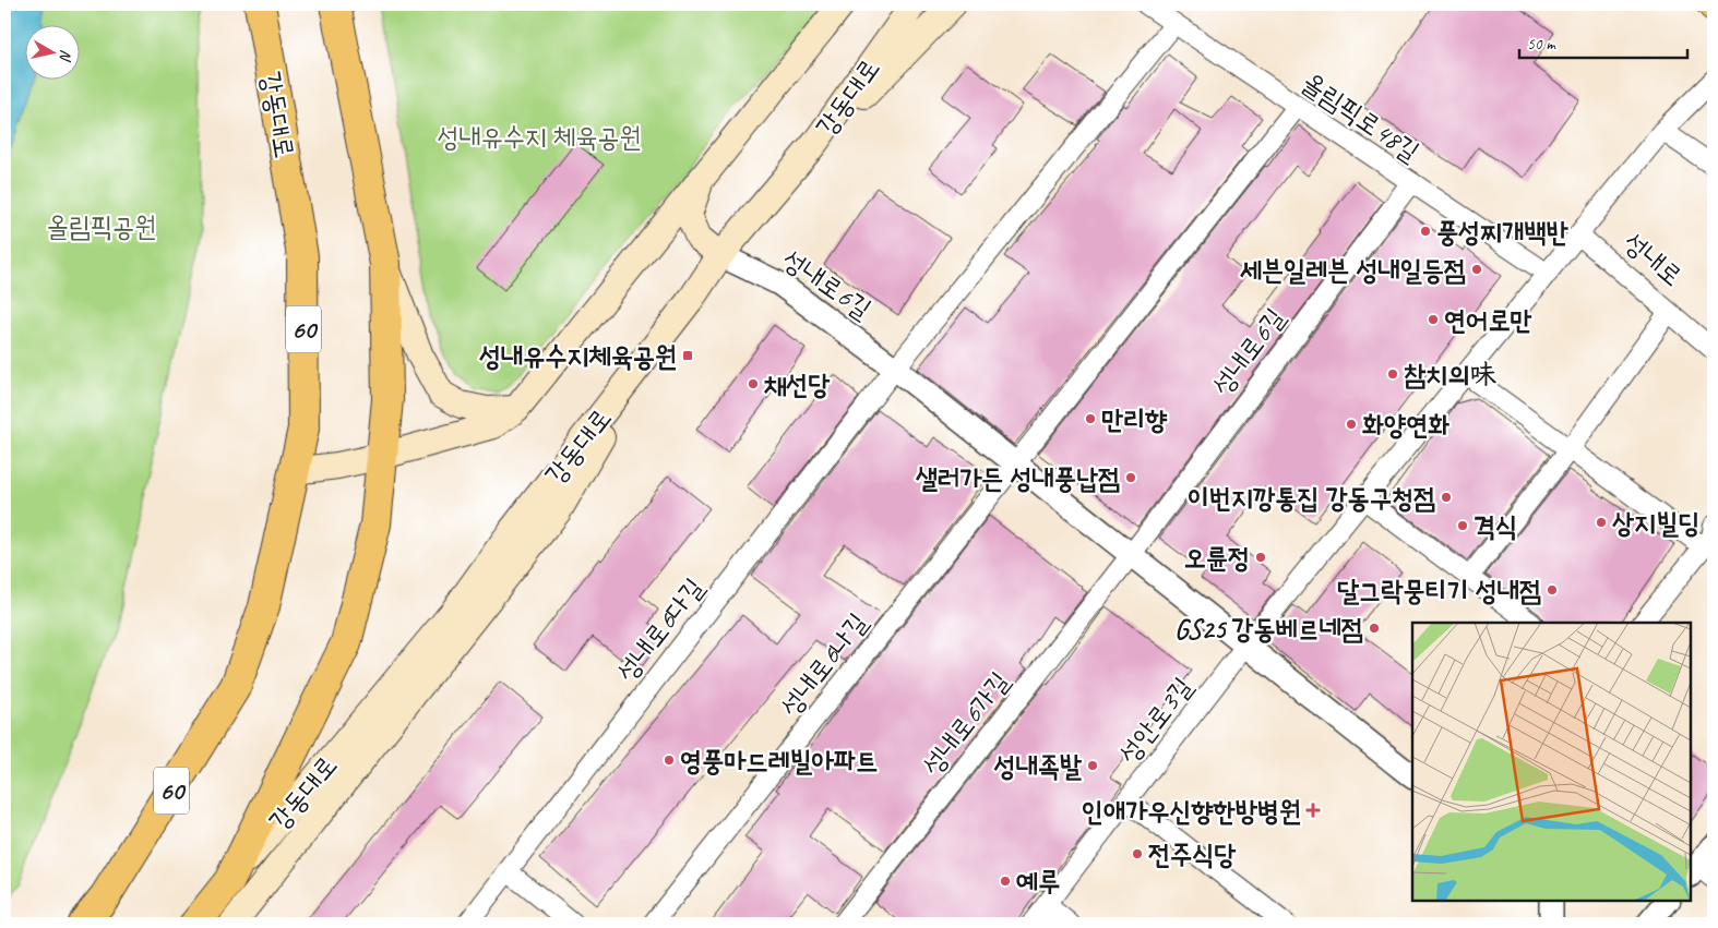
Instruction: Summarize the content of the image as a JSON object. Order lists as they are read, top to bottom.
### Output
{
  "streets": {
    "main road": ["강동대로", "60"],
    "street": [
      "올림픽로48길",
      "성내로",
      "성내로6길",
      "성내로6다길",
      "성내로6나길",
      "성안로3길",
      "성내로6가길"
    ]
  },
  "crossings": [
    ["강동대로", "성내로6길"],
    ["올림픽로48길", "성내로6길"],
    ["성내로6길", "성내로6다길"],
    ["성내로6길", "성내로6나길"],
    ["성내로6길", "성안로3길"],
    ["성내로6길", "성내로6가길"]
  ],
  "parks": ["성내유수지 체육공원", "올림픽공원"],
  "places": {
    "other": [
      "풍성찌개백반",
      "세븐일레븐 성내일등점",
      "연어로만",
      "참치의味",
      "채선당",
      "만리향",
      "화양연화",
      "샐러가든 성내풍납점",
      "이번지깡통집 강동구청점",
      "상지빌딩",
      "격식",
      "오륜정",
      "달그락뭉티기 성내점",
      "GS25 강동베르네점",
      "영풍마드레빌아파트",
      "성내족발",
      "전주식당",
      "예루"
    ],
    "transit": ["성내유수지체육공원"],
    "health": ["인애가우신향한방병원"]
  },
  "scale_bar": "50 m",
  "north": "right"
}
